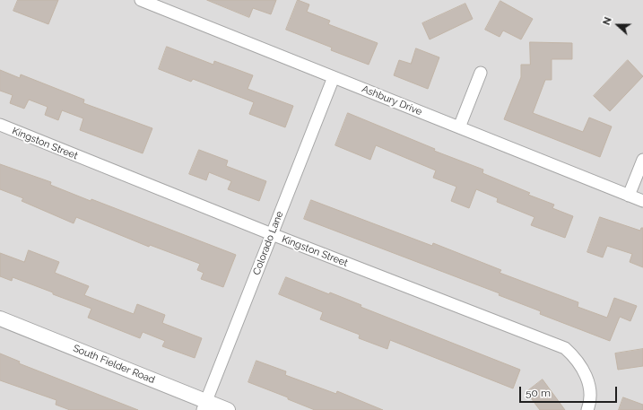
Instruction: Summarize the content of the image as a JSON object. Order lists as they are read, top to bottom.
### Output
{
  "streets": {
    "street": [
      "Ashbury Drive",
      "Kingston Street",
      "Colorado Lane",
      "South Fielder Road"
    ]
  },
  "crossings": [
    ["Ashbury Drive", "Colorado Lane"],
    ["Kingston Street", "Colorado Lane"],
    ["Colorado Lane", "South Fielder Road"]
  ],
  "scale_bar": "50 m",
  "north": "left"
}
